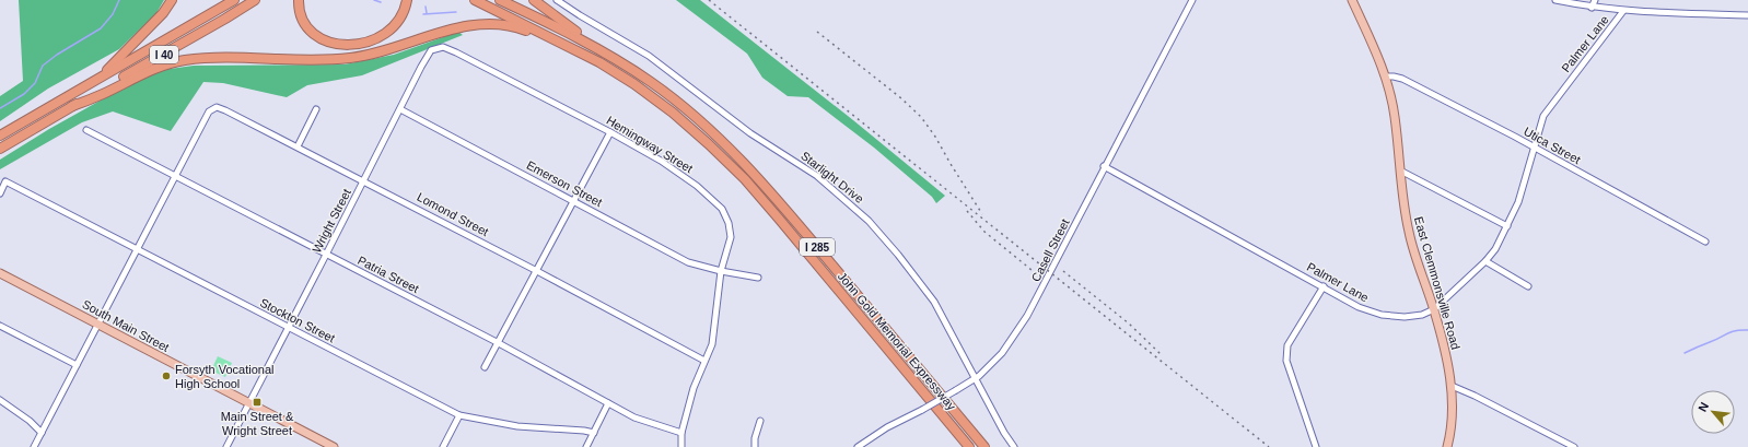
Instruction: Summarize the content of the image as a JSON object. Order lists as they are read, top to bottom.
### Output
{
  "streets": {
    "highway": ["I 40", "I 285", "John Gold Memorial Expressway"],
    "main road": ["East Clemmonsville Road", "South Main Street"],
    "street": [
      "Palmer Lane",
      "Hemingway Street",
      "Utica Street",
      "Starlight Drive",
      "Emerson Street",
      "Lomond Street",
      "Wright Street",
      "Casell Street",
      "Patria Street",
      "Stockton Street"
    ]
  },
  "crossings": [
    ["Palmer Lane", "Utica Street"],
    ["Palmer Lane", "Casell Street"],
    ["Palmer Lane", "East Clemmonsville Road"],
    ["Hemingway Street", "Emerson Street"],
    ["Hemingway Street", "Lomond Street"],
    ["Hemingway Street", "Wright Street"],
    ["Hemingway Street", "Patria Street"],
    ["Utica Street", "East Clemmonsville Road"],
    ["Starlight Drive", "Casell Street"],
    ["Emerson Street", "Wright Street"],
    ["Lomond Street", "Wright Street"],
    ["Lomond Street", "Patria Street"],
    ["Wright Street", "Patria Street"],
    ["Wright Street", "Stockton Street"],
    ["Wright Street", "South Main Street"]
  ],
  "places": {
    "other": ["Forsyth Vocational High School"],
    "transit": ["Main Street & Wright Street"]
  },
  "north": "top left"
}
